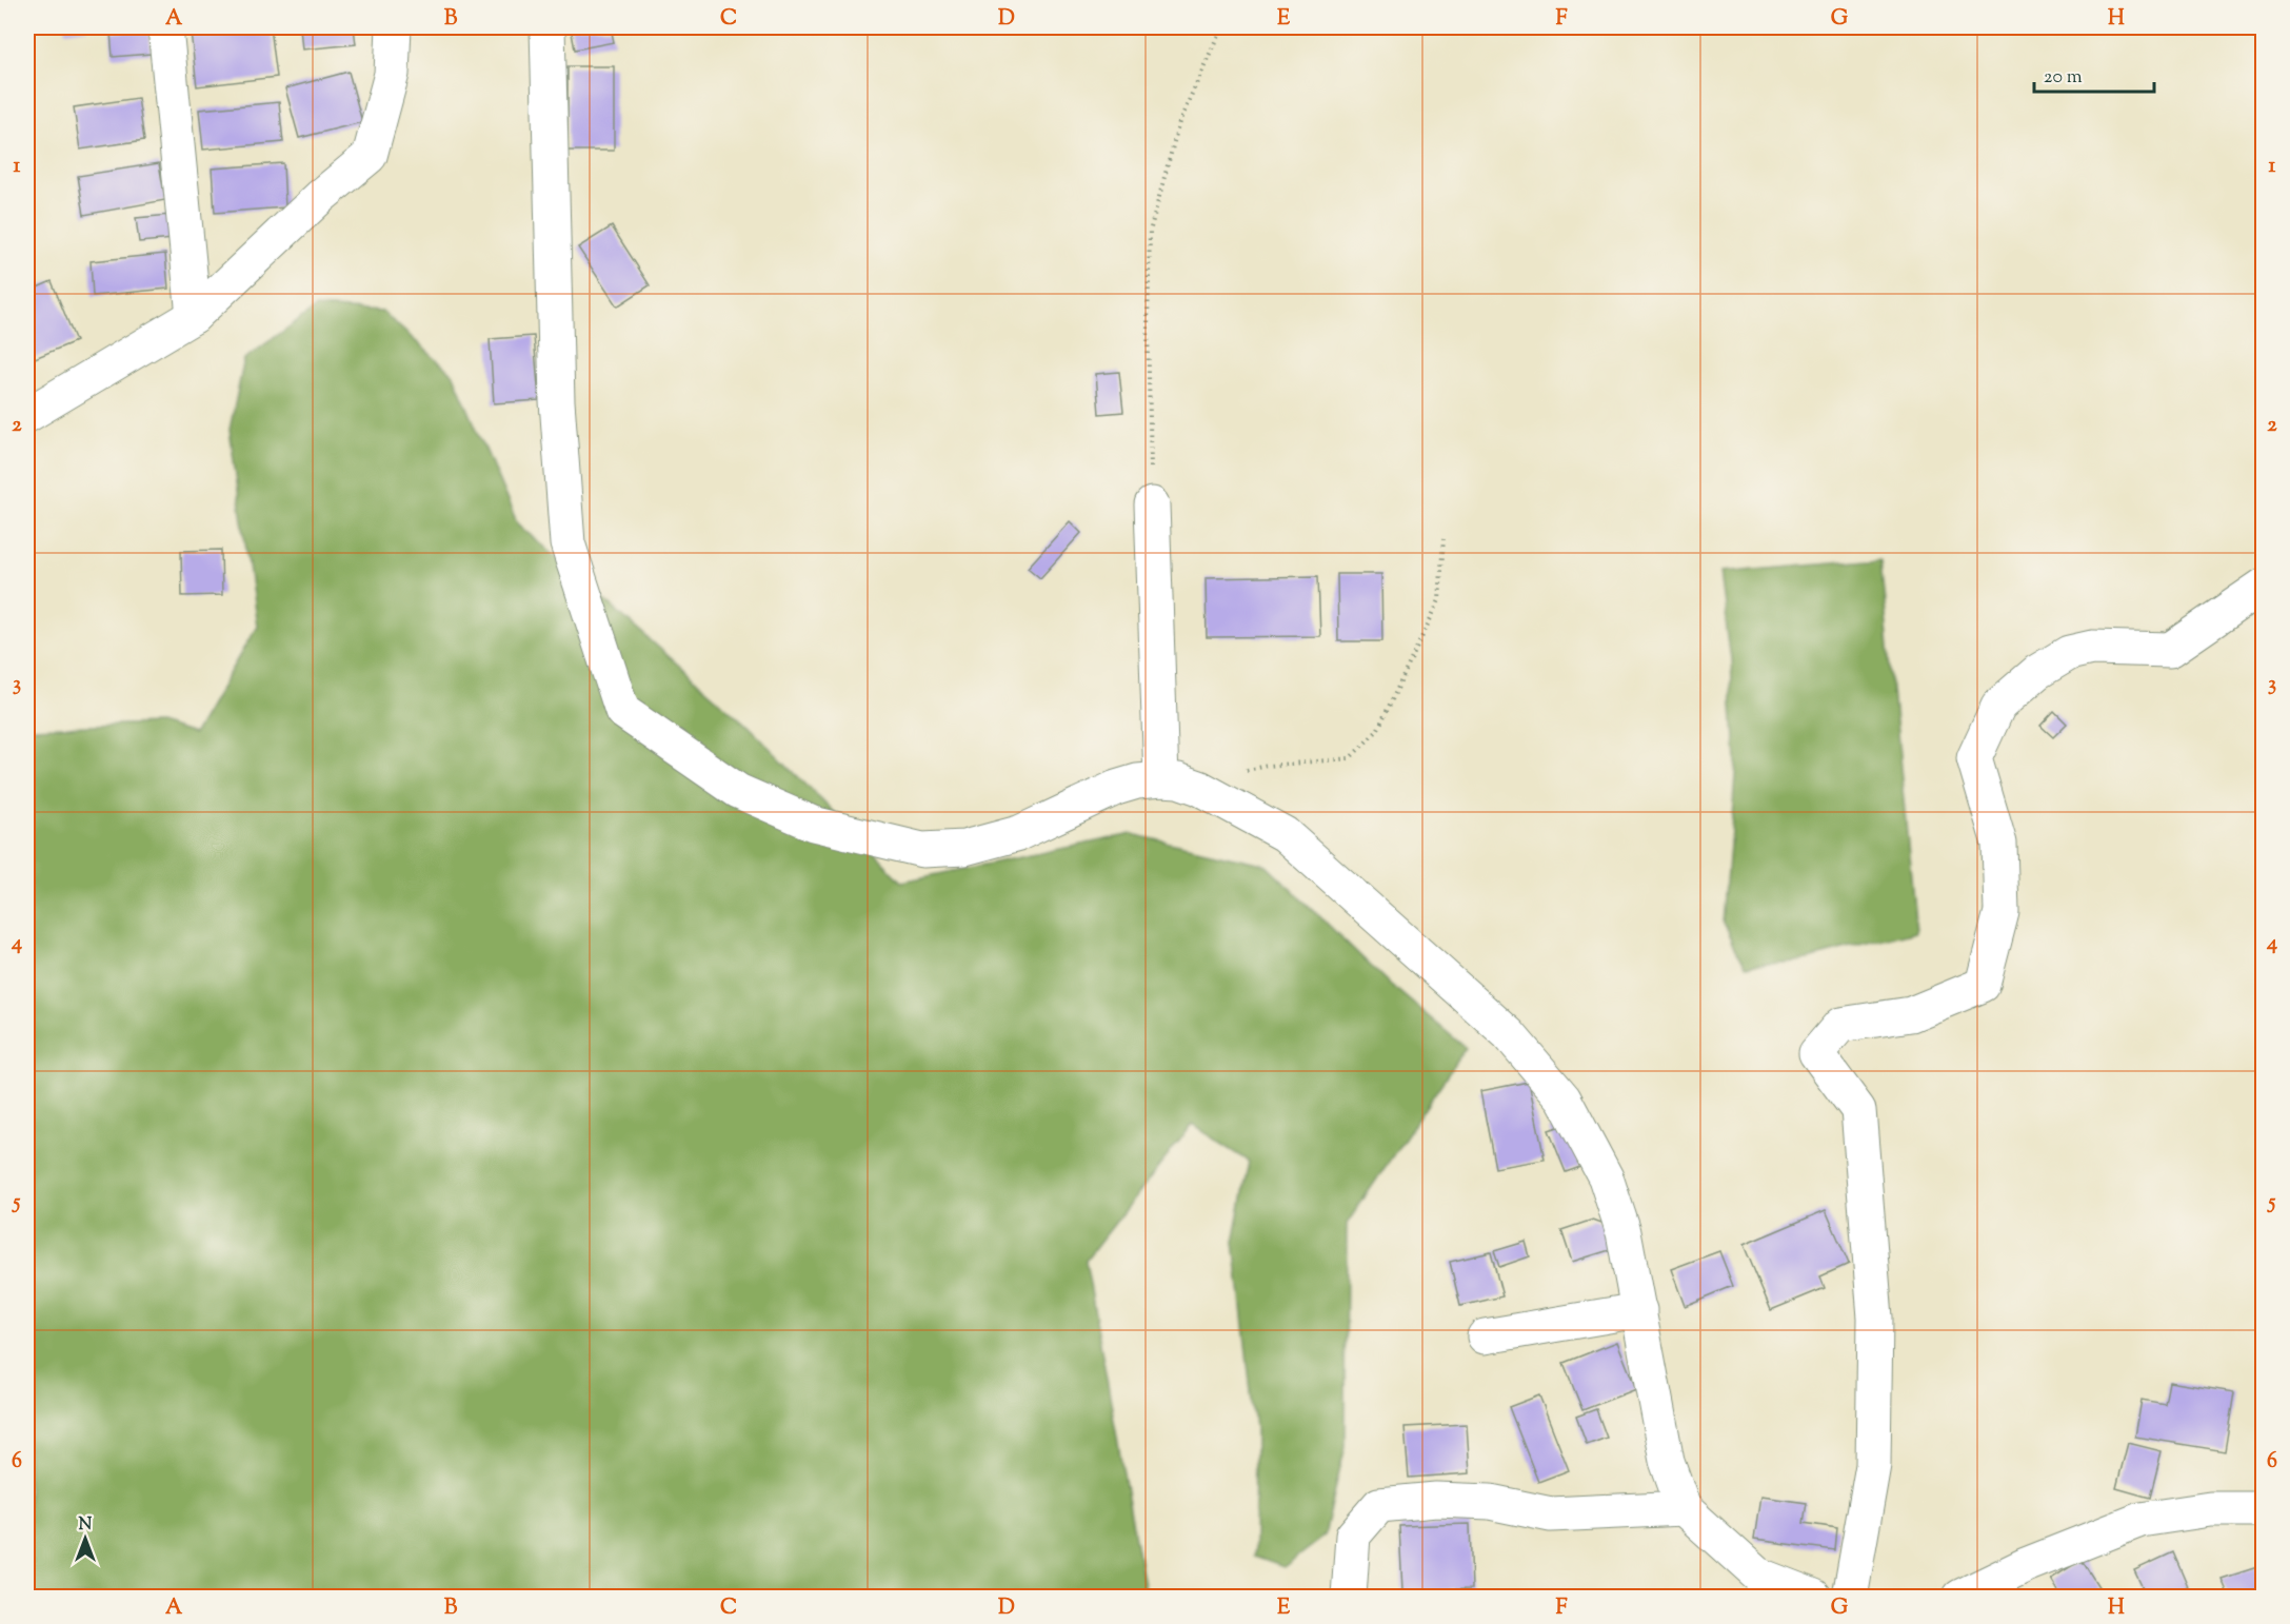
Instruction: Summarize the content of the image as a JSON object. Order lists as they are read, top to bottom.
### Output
{
  "scale_bar": "20 m",
  "north": "top",
  "grid": {
    "columns": [
      "A",
      "B",
      "C",
      "D",
      "E",
      "F",
      "G",
      "H"
    ],
    "rows": [
      "1",
      "2",
      "3",
      "4",
      "5",
      "6"
    ]
  }
}
